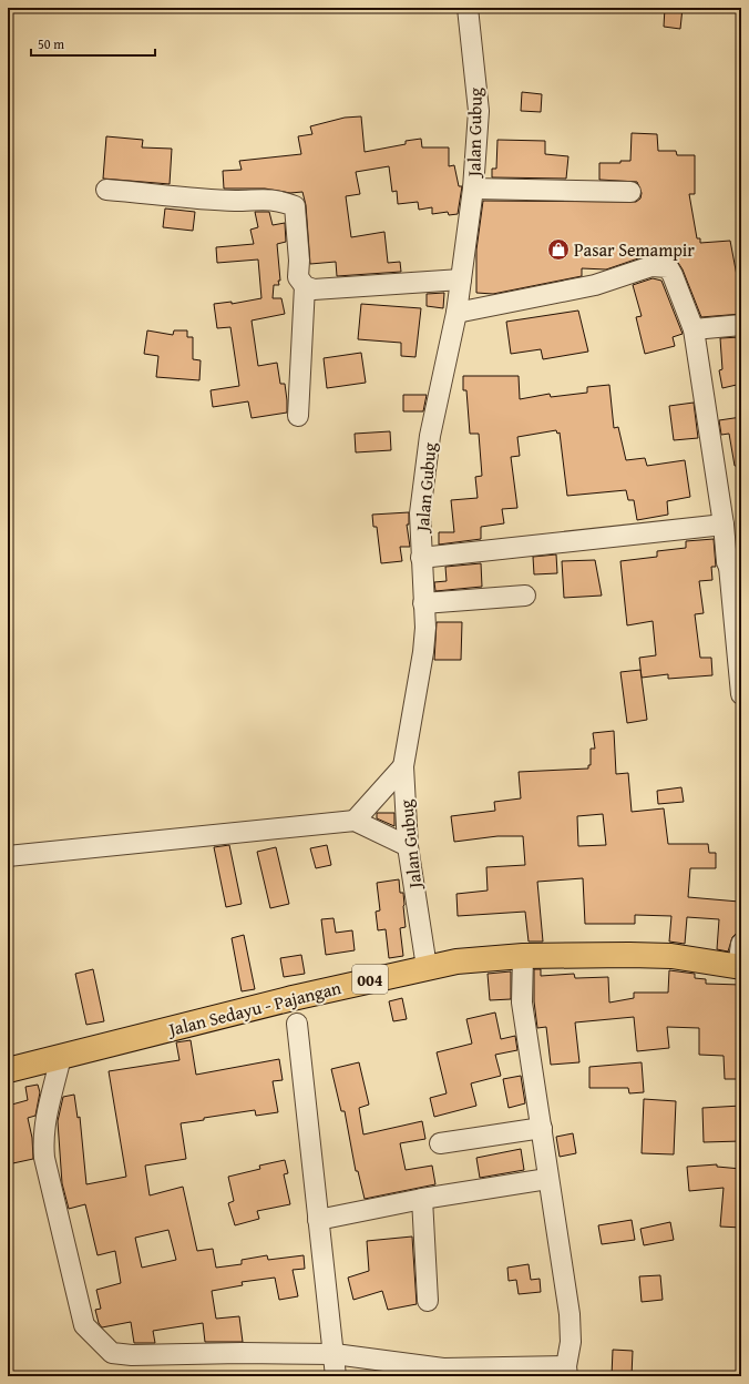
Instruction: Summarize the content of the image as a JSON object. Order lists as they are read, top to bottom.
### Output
{
  "streets": {
    "main road": ["004", "Jalan Sedayu - Pajangan"],
    "street": ["Jalan Gubug"]
  },
  "crossings": [
    ["Jalan Gubug", "Jalan Sedayu - Pajangan"]
  ],
  "places": {
    "shop": ["Pasar Semampir"]
  },
  "scale_bar": "50 m"
}
